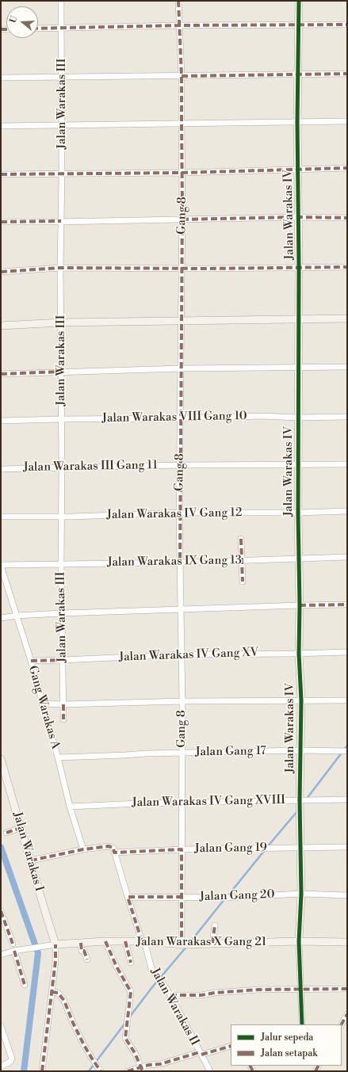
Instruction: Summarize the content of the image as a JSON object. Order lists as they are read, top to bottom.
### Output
{
  "streets": {
    "street": [
      "Jalan Warakas III",
      "Jalan Warakas IV",
      "Gang 8",
      "Jalan Warakas VIII Gang 10",
      "Jalan Warakas III Gang 11",
      "Jalan Warakas IV Gang 12",
      "Jalan Warakas IX Gang 13",
      "Jalan Warakas IV Gang XV",
      "Gang Warakas A",
      "Jalan Gang 17",
      "Jalan Warakas IV Gang XVIII",
      "Jalan Gang 19",
      "Jalan Warakas I",
      "Jalan Gang 20",
      "Jalan Warakas X Gang 21",
      "Jalan Warakas II"
    ]
  },
  "crossings": [
    ["Jalan Warakas III", "Jalan Warakas VIII Gang 10"],
    ["Jalan Warakas III", "Jalan Warakas III Gang 11"],
    ["Jalan Warakas III", "Jalan Warakas IV Gang 12"],
    ["Jalan Warakas III", "Jalan Warakas IX Gang 13"],
    ["Jalan Warakas III", "Jalan Warakas IV Gang XV"],
    ["Jalan Warakas IV", "Jalan Warakas VIII Gang 10"],
    ["Jalan Warakas IV", "Jalan Warakas III Gang 11"],
    ["Jalan Warakas IV", "Jalan Warakas IV Gang 12"],
    ["Jalan Warakas IV", "Jalan Warakas IX Gang 13"],
    ["Jalan Warakas IV", "Jalan Warakas IV Gang XV"],
    ["Jalan Warakas IV", "Jalan Gang 17"],
    ["Jalan Warakas IV", "Jalan Warakas IV Gang XVIII"],
    ["Jalan Warakas IV", "Jalan Gang 19"],
    ["Jalan Warakas IV", "Jalan Gang 20"],
    ["Jalan Warakas IV", "Jalan Warakas X Gang 21"],
    ["Gang 8", "Jalan Warakas VIII Gang 10"],
    ["Gang 8", "Jalan Warakas III Gang 11"],
    ["Gang 8", "Jalan Warakas IV Gang 12"],
    ["Gang 8", "Jalan Warakas IX Gang 13"],
    ["Gang 8", "Jalan Warakas IV Gang XV"],
    ["Gang 8", "Jalan Gang 17"],
    ["Gang 8", "Jalan Warakas IV Gang XVIII"],
    ["Gang 8", "Jalan Gang 19"],
    ["Gang 8", "Jalan Gang 20"],
    ["Gang 8", "Jalan Warakas X Gang 21"],
    ["Jalan Warakas IX Gang 13", "Gang Warakas A"],
    ["Jalan Warakas IV Gang XV", "Gang Warakas A"],
    ["Gang Warakas A", "Jalan Gang 17"],
    ["Gang Warakas A", "Jalan Warakas IV Gang XVIII"],
    ["Jalan Gang 19", "Jalan Warakas II"],
    ["Jalan Warakas I", "Jalan Warakas X Gang 21"],
    ["Jalan Gang 20", "Jalan Warakas II"],
    ["Jalan Warakas X Gang 21", "Jalan Warakas II"]
  ],
  "legend": ["Jalur sepeda", "Jalan setapak"],
  "north": "left"
}
